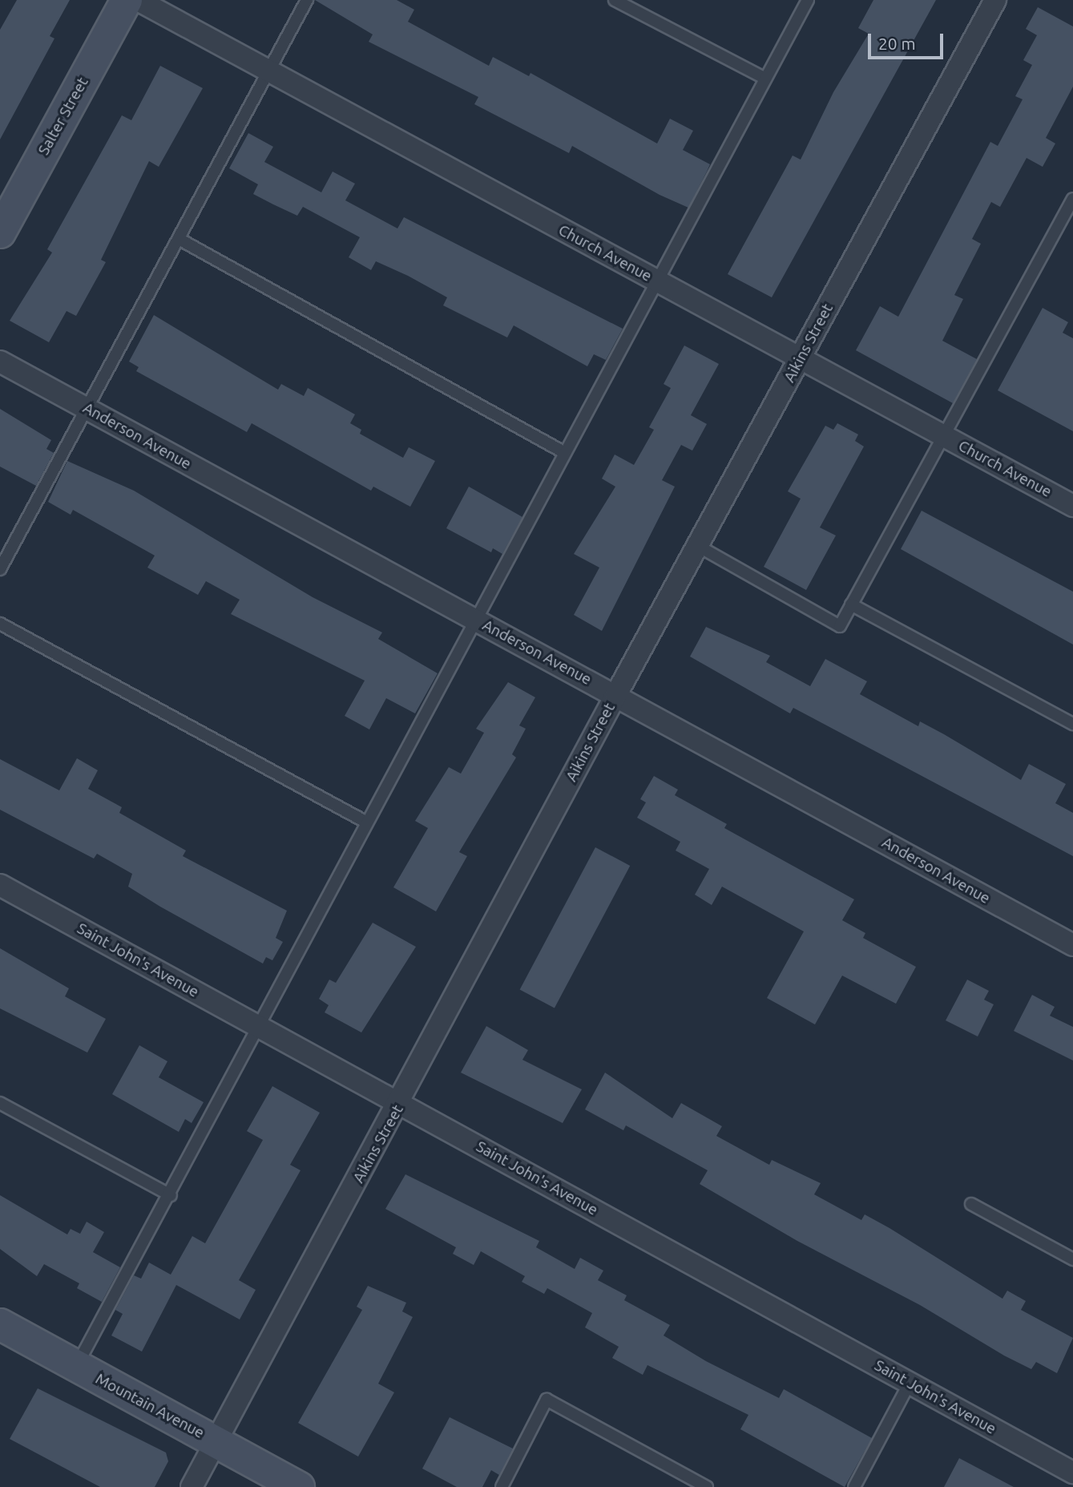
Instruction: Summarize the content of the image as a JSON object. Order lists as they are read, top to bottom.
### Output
{
  "streets": {
    "main road": ["Salter Street", "Mountain Avenue"],
    "street": [
      "Church Avenue",
      "Aikins Street",
      "Anderson Avenue",
      "Saint John's Avenue"
    ]
  },
  "crossings": [
    ["Church Avenue", "Aikins Street"],
    ["Aikins Street", "Anderson Avenue"],
    ["Aikins Street", "Saint John's Avenue"],
    ["Aikins Street", "Mountain Avenue"]
  ],
  "scale_bar": "20 m"
}
